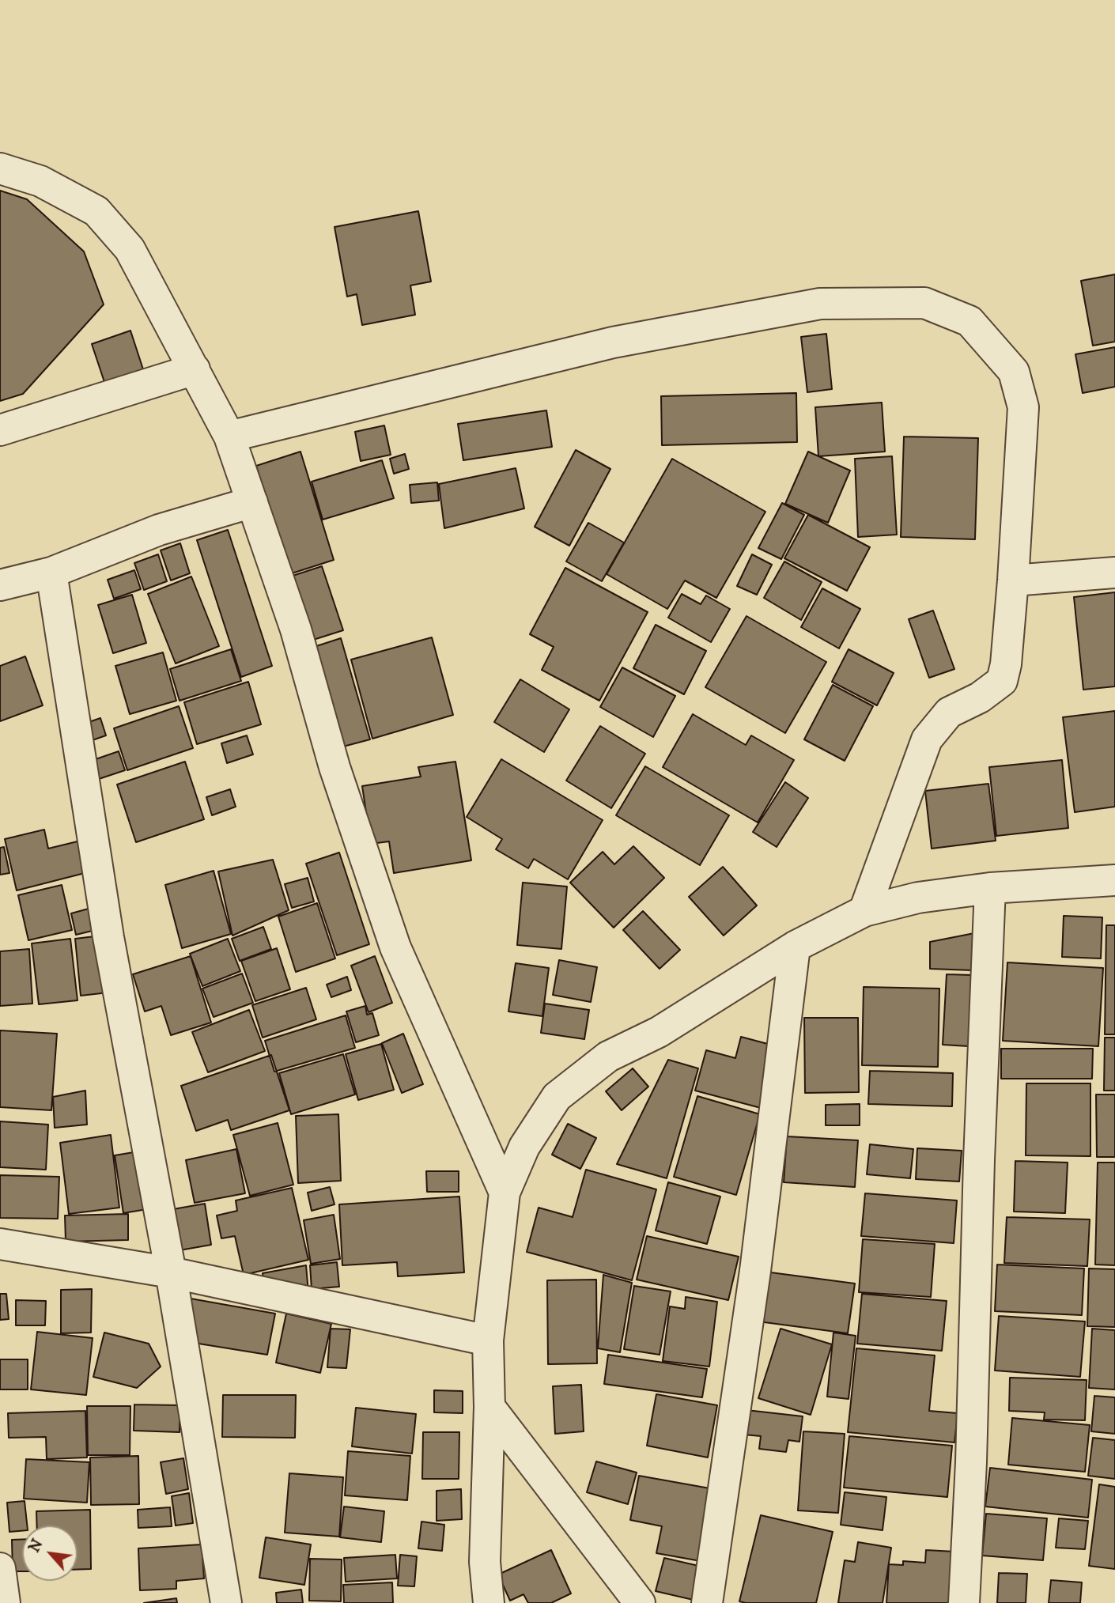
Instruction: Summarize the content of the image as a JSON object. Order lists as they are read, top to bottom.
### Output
{
  "north": "top left"
}
